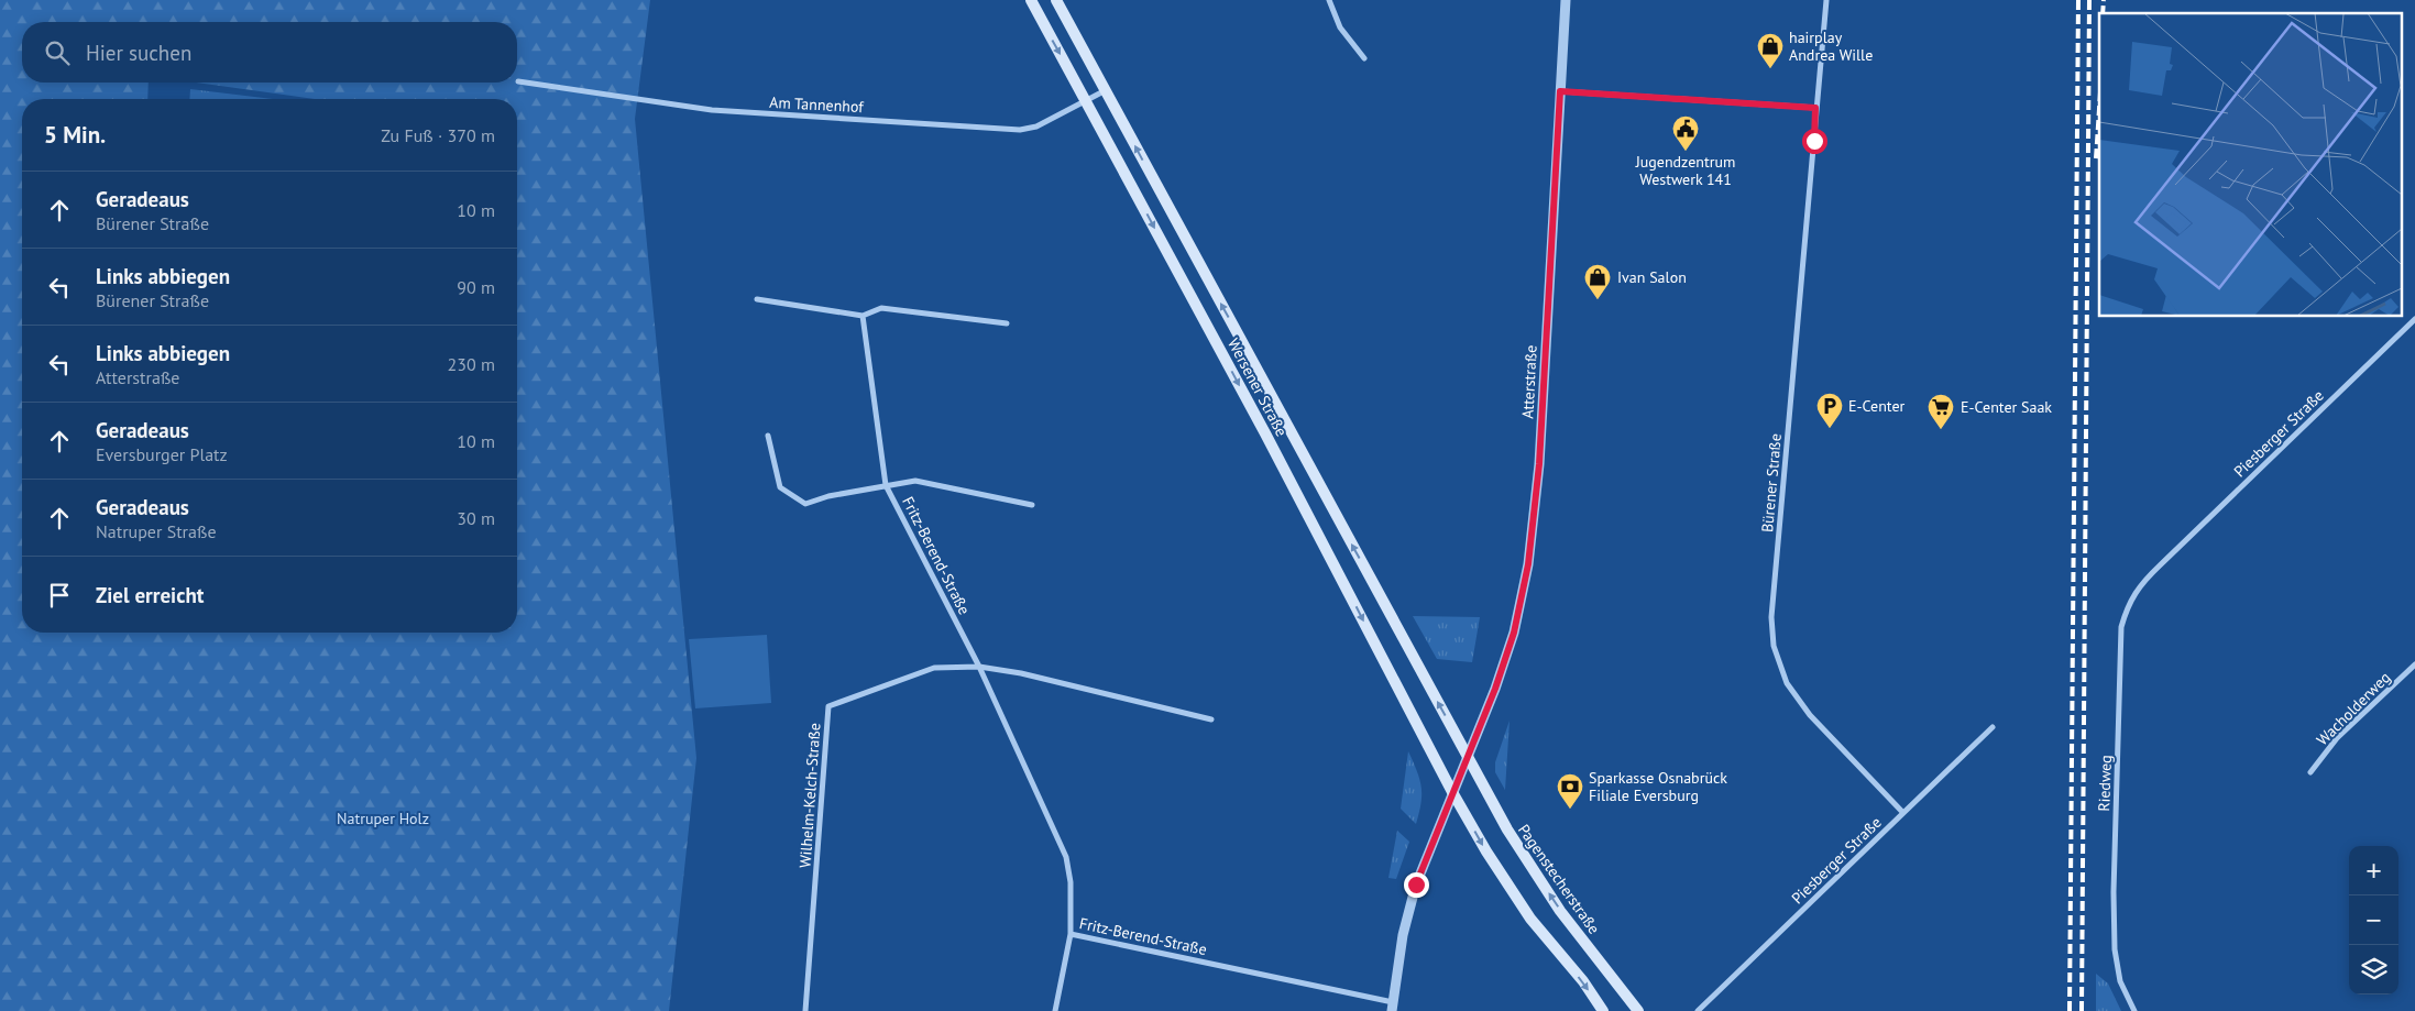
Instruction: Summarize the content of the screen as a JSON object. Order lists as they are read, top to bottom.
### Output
{
  "streets": {
    "main road": ["Wersener Straße", "Pagenstecherstraße"],
    "street": [
      "Am Tannenhof",
      "Atterstraße",
      "Piesberger Straße",
      "Bürener Straße",
      "Fritz-Berend-Straße",
      "Wacholderweg",
      "Riedweg",
      "Wilhelm-Kelch-Straße"
    ]
  },
  "crossings": [
    ["Am Tannenhof", "Wersener Straße"],
    ["Atterstraße", "Wersener Straße"],
    ["Atterstraße", "Fritz-Berend-Straße"],
    ["Atterstraße", "Pagenstecherstraße"],
    ["Wersener Straße", "Pagenstecherstraße"],
    ["Piesberger Straße", "Bürener Straße"],
    ["Piesberger Straße", "Riedweg"],
    ["Fritz-Berend-Straße", "Wilhelm-Kelch-Straße"]
  ],
  "parks": ["Natruper Holz"],
  "places": {
    "shop": ["hairplay Andrea Wille", "Ivan Salon"],
    "public building": ["Jugendzentrum Westwerk 141"],
    "parking": ["E-Center"],
    "supermarket": ["E-Center Saak"],
    "bank": ["Sparkasse Osnabrück Filiale Eversburg"]
  },
  "page": {
    "search": "Hier suchen",
    "heading": ["5 Min.", "Zu Fuß · 370 m"],
    "list": [
      ["Geradeaus", "Bürener Straße", "10 m"],
      ["Links abbiegen", "Bürener Straße", "90 m"],
      ["Links abbiegen", "Atterstraße", "230 m"],
      ["Geradeaus", "Eversburger Platz", "10 m"],
      ["Geradeaus", "Natruper Straße", "30 m"],
      "Ziel erreicht"
    ],
    "map_buttons": ["+", "−"]
  }
}
